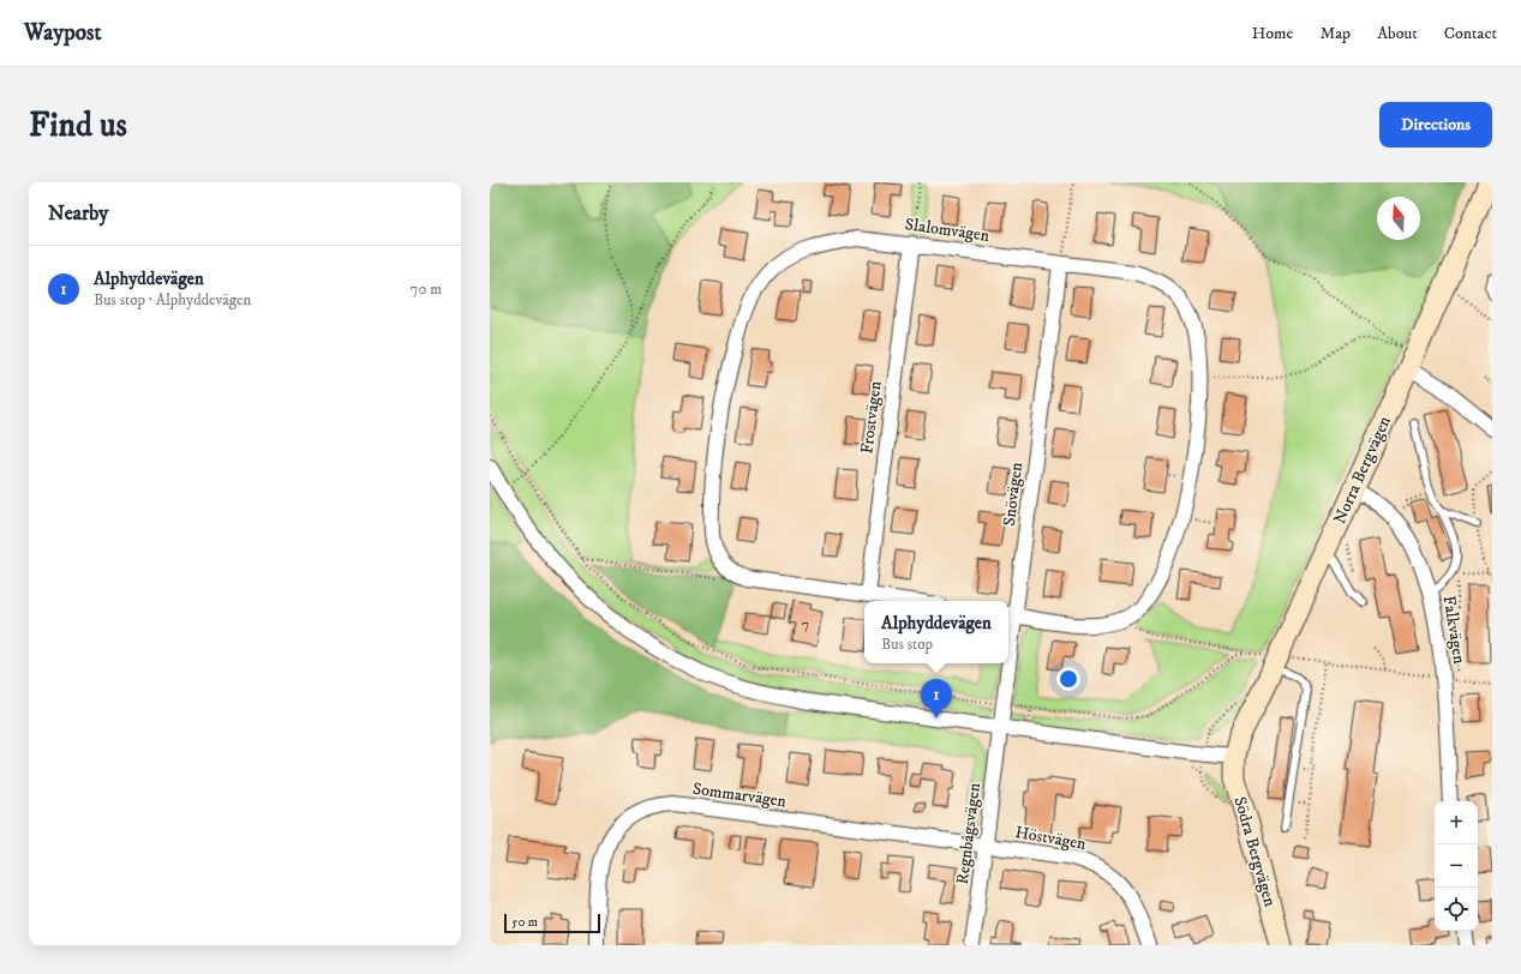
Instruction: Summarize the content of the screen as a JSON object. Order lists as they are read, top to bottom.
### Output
{
  "streets": {
    "street": [
      "Slalomvägen",
      "Frostvägen",
      "Norra Bergvägen",
      "Snövägen",
      "Falkvägen",
      "Sommarvägen",
      "Regnbågsvägen",
      "Höstvägen",
      "Södra Bergvägen"
    ]
  },
  "crossings": [
    ["Slalomvägen", "Frostvägen"],
    ["Slalomvägen", "Snövägen"],
    ["Norra Bergvägen", "Falkvägen"],
    ["Norra Bergvägen", "Södra Bergvägen"],
    ["Snövägen", "Regnbågsvägen"],
    ["Sommarvägen", "Regnbågsvägen"],
    ["Sommarvägen", "Höstvägen"],
    ["Regnbågsvägen", "Höstvägen"]
  ],
  "house_numbers": ["7"],
  "scale_bar": "50 m",
  "north": "top",
  "page": {
    "header": "Waypost",
    "nav": [
      "Home",
      "Map",
      "About",
      "Contact"
    ],
    "buttons": "Directions",
    "title": "Find us",
    "heading": "Nearby",
    "list": [
      {
        "mark": "1",
        "name": "Alphyddevägen",
        "note": "Bus stop · Alphyddevägen",
        "value": "70 m"
      }
    ],
    "popup": ["Alphyddevägen", "Bus stop"],
    "pins": "1",
    "map_buttons": ["+", "−"],
    "scale": "50 m"
  }
}
